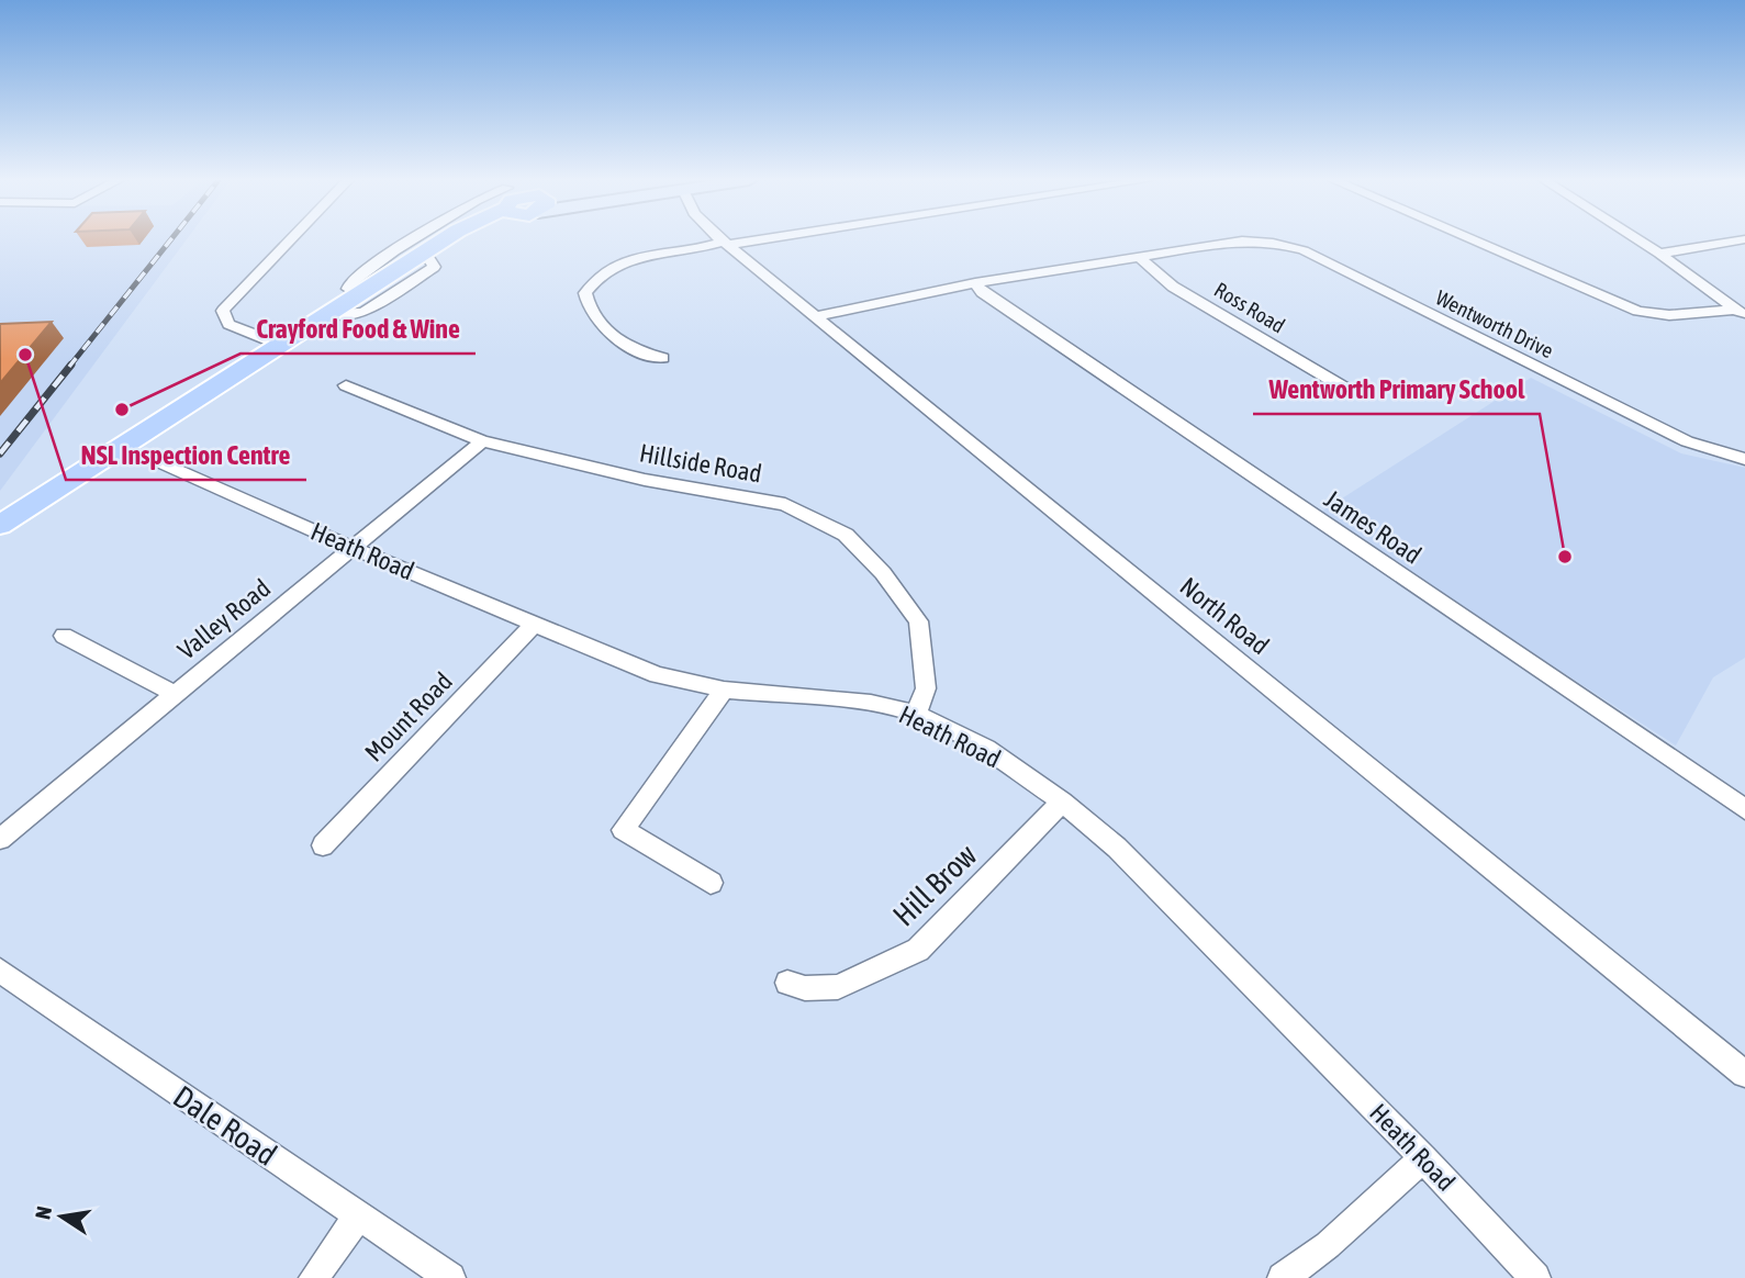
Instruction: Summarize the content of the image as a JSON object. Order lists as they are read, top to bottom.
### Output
{
  "streets": {
    "street": [
      "Ross Road",
      "Wentworth Drive",
      "Hillside Road",
      "James Road",
      "Heath Road",
      "North Road",
      "Valley Road",
      "Mount Road",
      "Hill Brow",
      "Dale Road"
    ]
  },
  "crossings": [
    ["Ross Road", "Wentworth Drive"],
    ["Wentworth Drive", "James Road"],
    ["Wentworth Drive", "North Road"],
    ["Hillside Road", "Heath Road"],
    ["Hillside Road", "Valley Road"],
    ["Heath Road", "Valley Road"],
    ["Heath Road", "Mount Road"],
    ["Heath Road", "Hill Brow"]
  ],
  "places": ["NSL Inspection Centre", "Crayford Food & Wine", "Wentworth Primary School"],
  "north": "left"
}
